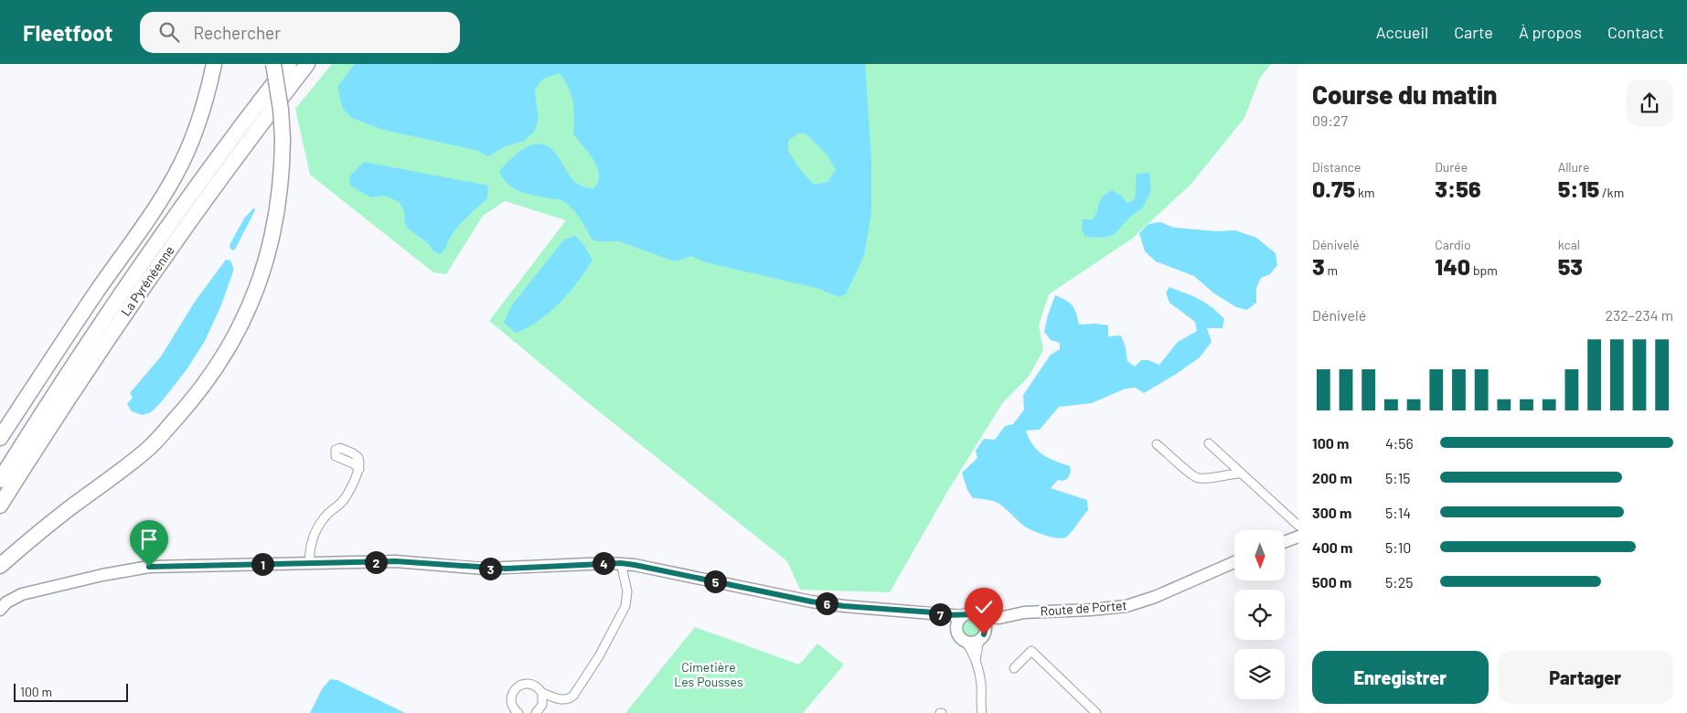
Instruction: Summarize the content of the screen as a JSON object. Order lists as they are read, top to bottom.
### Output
{
  "streets": {
    "highway": ["La Pyrénéenne"],
    "street": ["Route de Portet"]
  },
  "parks": ["Cimetière Les Pousses"],
  "scale_bar": "100 m",
  "north": "bottom",
  "page": {
    "header": "Fleetfoot",
    "search": "Rechercher",
    "nav": [
      "Accueil",
      "Carte",
      "À propos",
      "Contact"
    ],
    "heading": ["Course du matin", "09:27"],
    "stats": [
      ["Distance", "0.75 km"],
      ["Durée", "3:56"],
      ["Allure", "5:15 /km"],
      ["Dénivelé", "3 m"],
      ["Cardio", "140 bpm"],
      ["kcal", "53"]
    ],
    "chart": ["Dénivelé", "232–234 m"],
    "list": [
      {
        "name": "100 m",
        "note": "4:56"
      },
      {
        "name": "200 m",
        "note": "5:15"
      },
      {
        "name": "300 m",
        "note": "5:14"
      },
      {
        "name": "400 m",
        "note": "5:10"
      },
      {
        "name": "500 m",
        "note": "5:25"
      }
    ],
    "pins": [
      "2",
      "4",
      "1",
      "3",
      "5",
      "6",
      "7"
    ],
    "buttons": ["Enregistrer", "Partager"],
    "scale": "100 m"
  }
}
